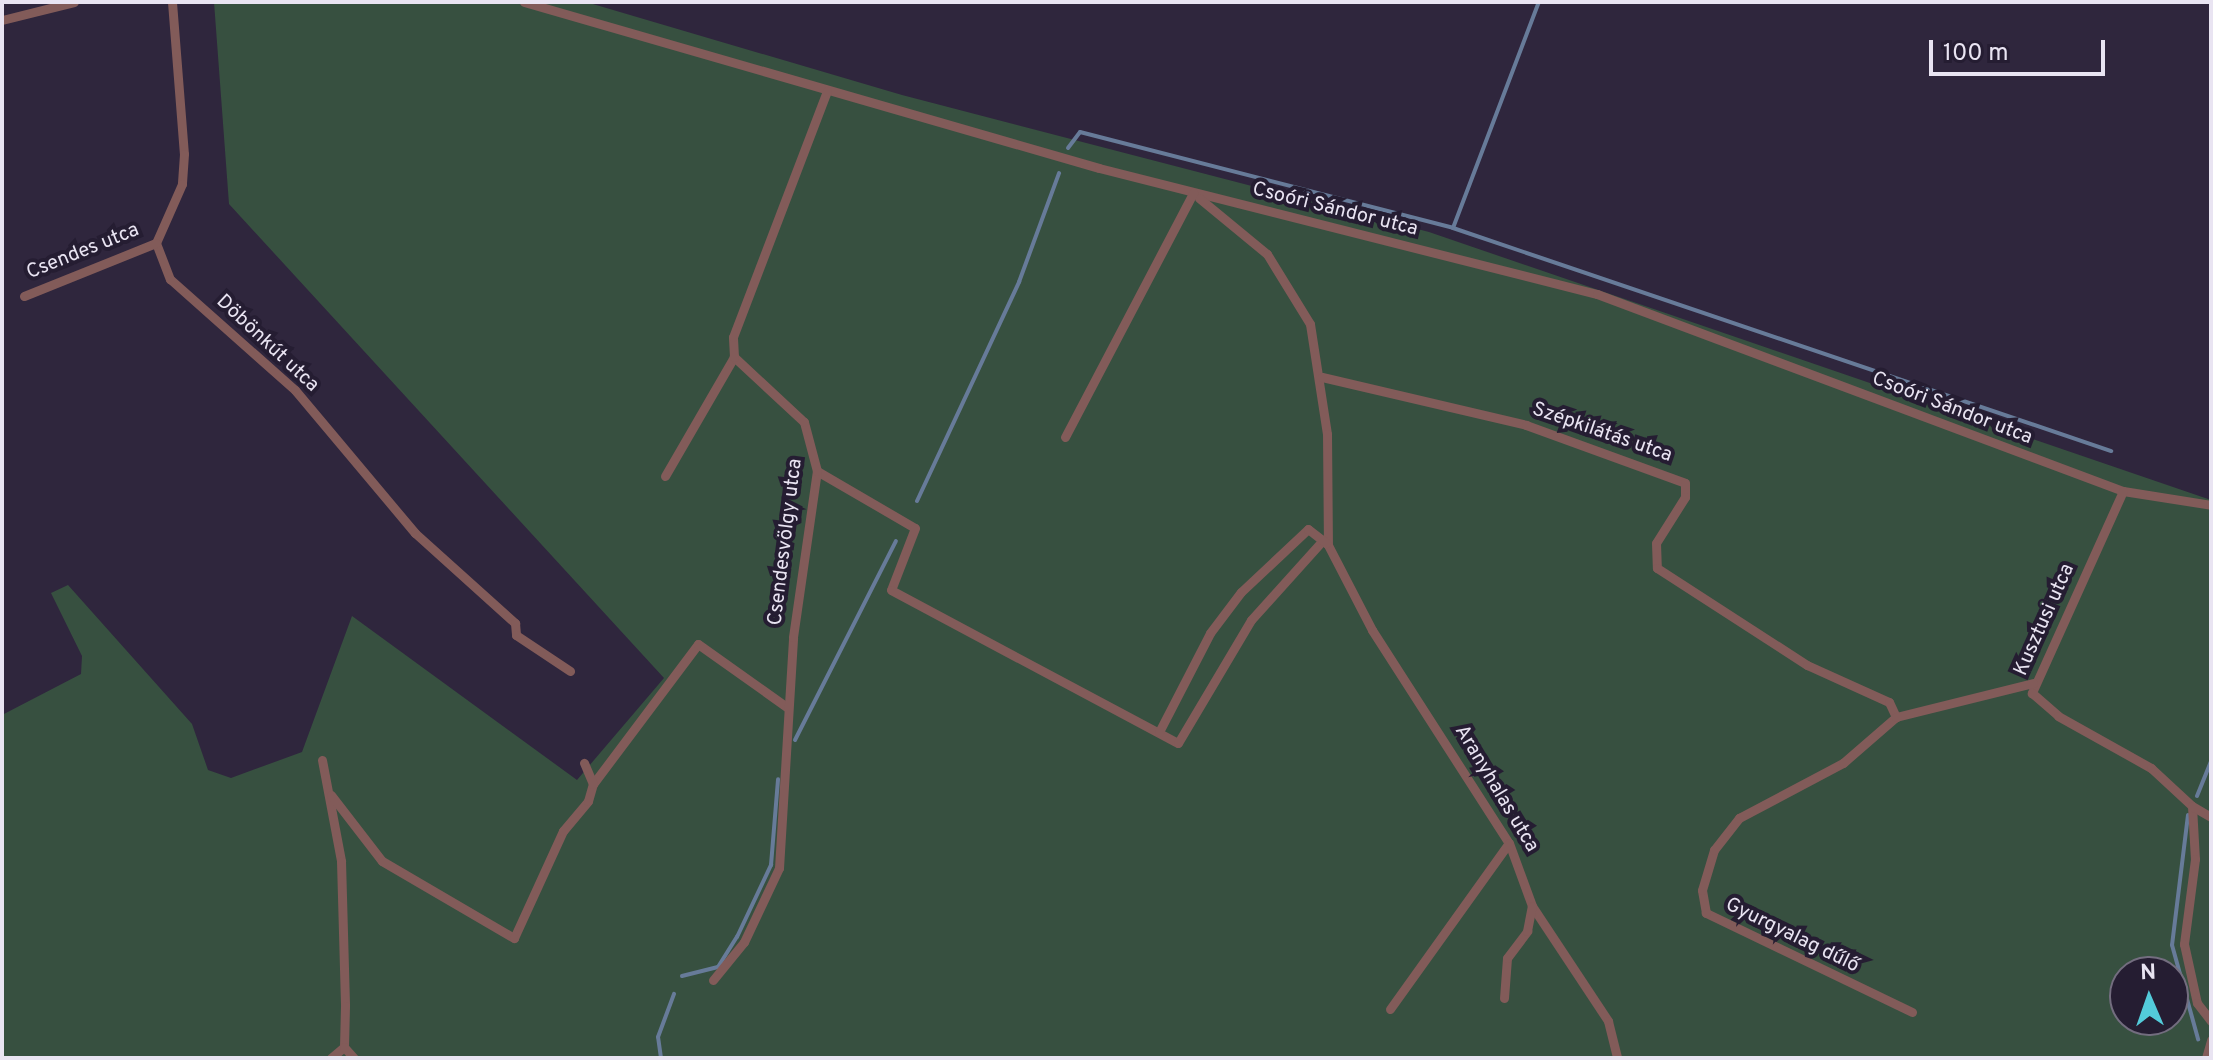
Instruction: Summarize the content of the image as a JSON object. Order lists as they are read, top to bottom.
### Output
{
  "streets": {
    "street": [
      "Csoóri Sándor utca",
      "Csendes utca",
      "Döbönkút utca",
      "Szépkilátás utca",
      "Csendesvölgy utca",
      "Kusztusi utca",
      "Aranyhalas utca",
      "Gyurgyalag dűlő"
    ]
  },
  "crossings": [
    ["Csoóri Sándor utca", "Kusztusi utca"],
    ["Csoóri Sándor utca", "Aranyhalas utca"],
    ["Csendes utca", "Döbönkút utca"],
    ["Szépkilátás utca", "Aranyhalas utca"],
    ["Szépkilátás utca", "Gyurgyalag dűlő"],
    ["Kusztusi utca", "Gyurgyalag dűlő"]
  ],
  "scale_bar": "100 m",
  "north": "top"
}
